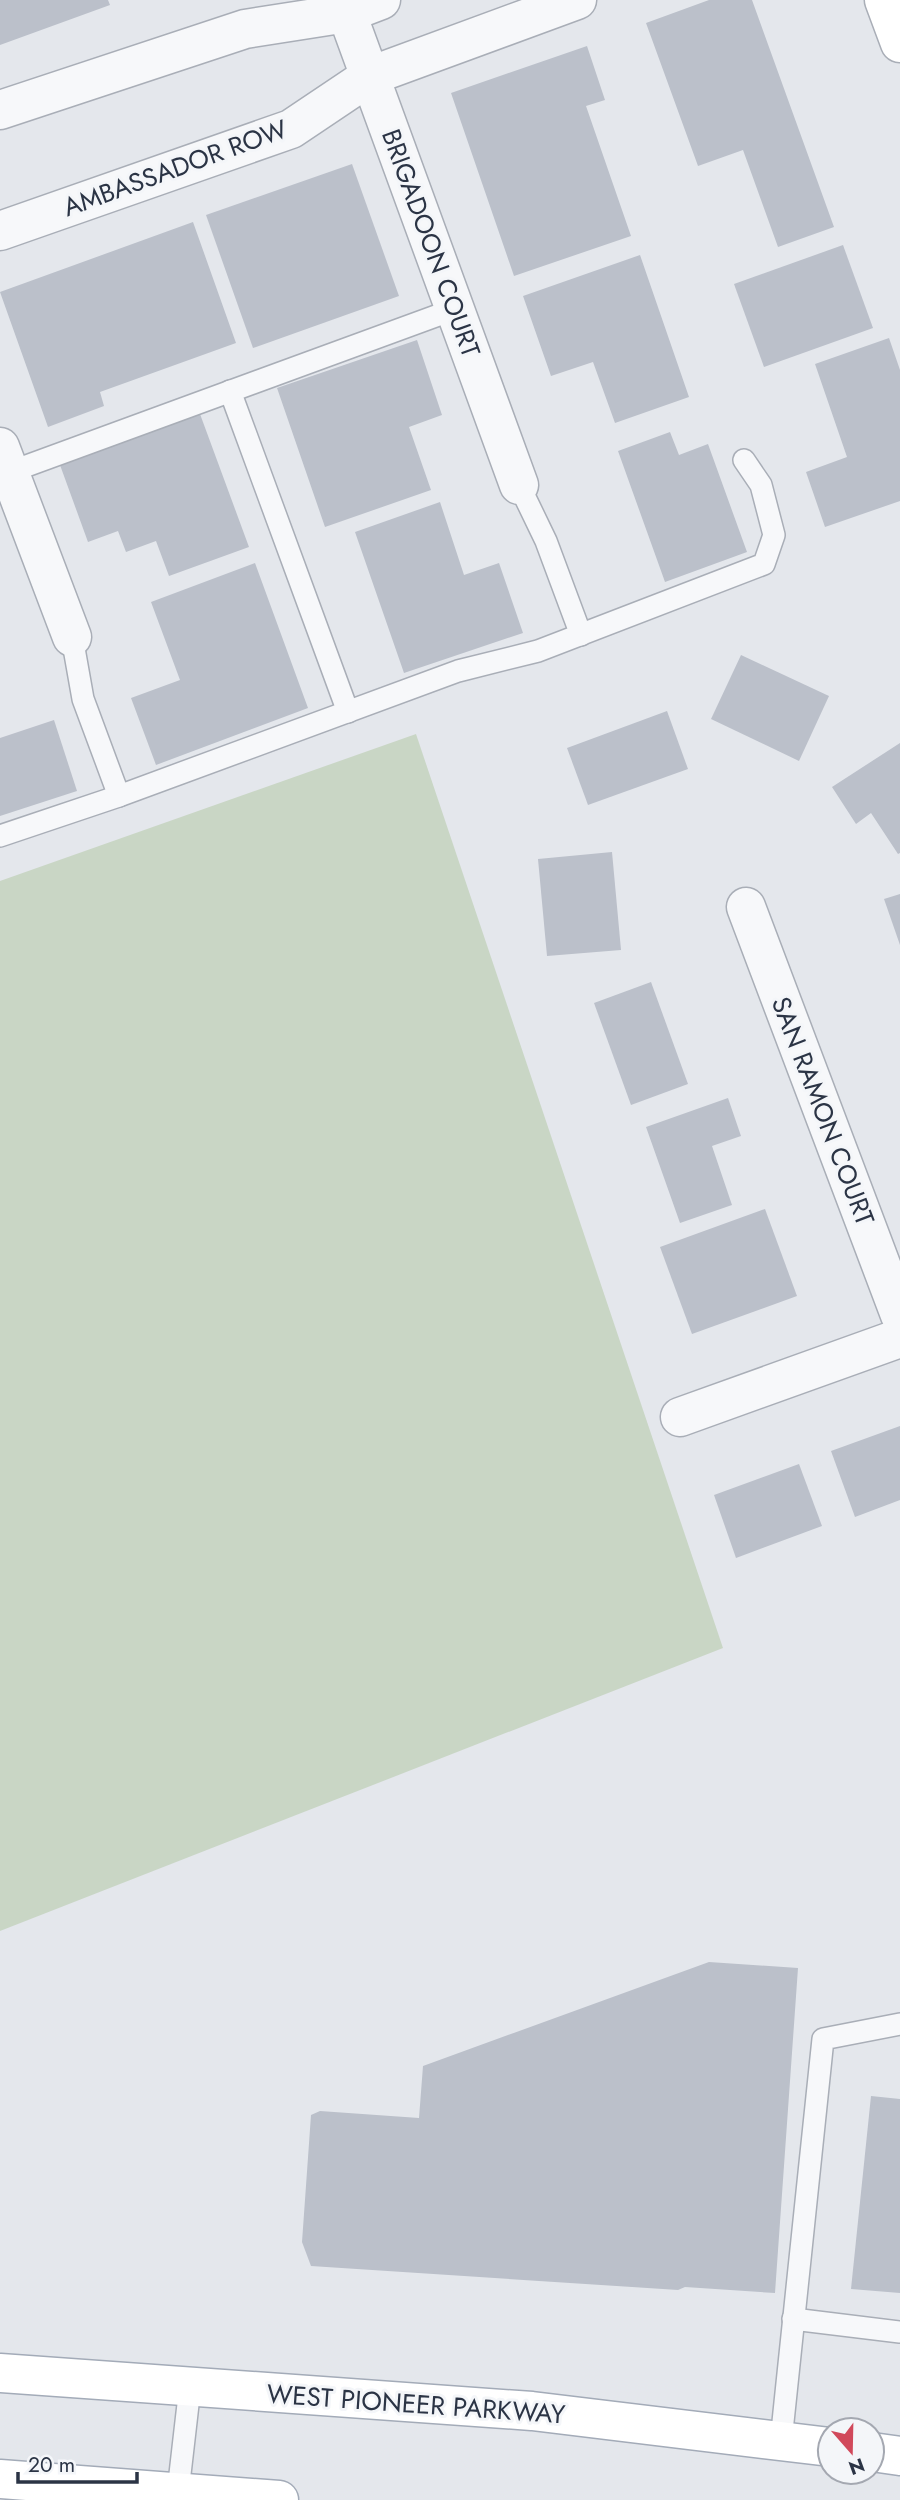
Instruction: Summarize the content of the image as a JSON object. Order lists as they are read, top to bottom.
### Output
{
  "streets": {
    "main road": ["WEST PIONEER PARKWAY"],
    "street": ["AMBASSADOR ROW", "BRIGADOON COURT", "SAN RAMON COURT"]
  },
  "crossings": [
    ["AMBASSADOR ROW", "BRIGADOON COURT"]
  ],
  "scale_bar": "20 m",
  "north": "bottom"
}
